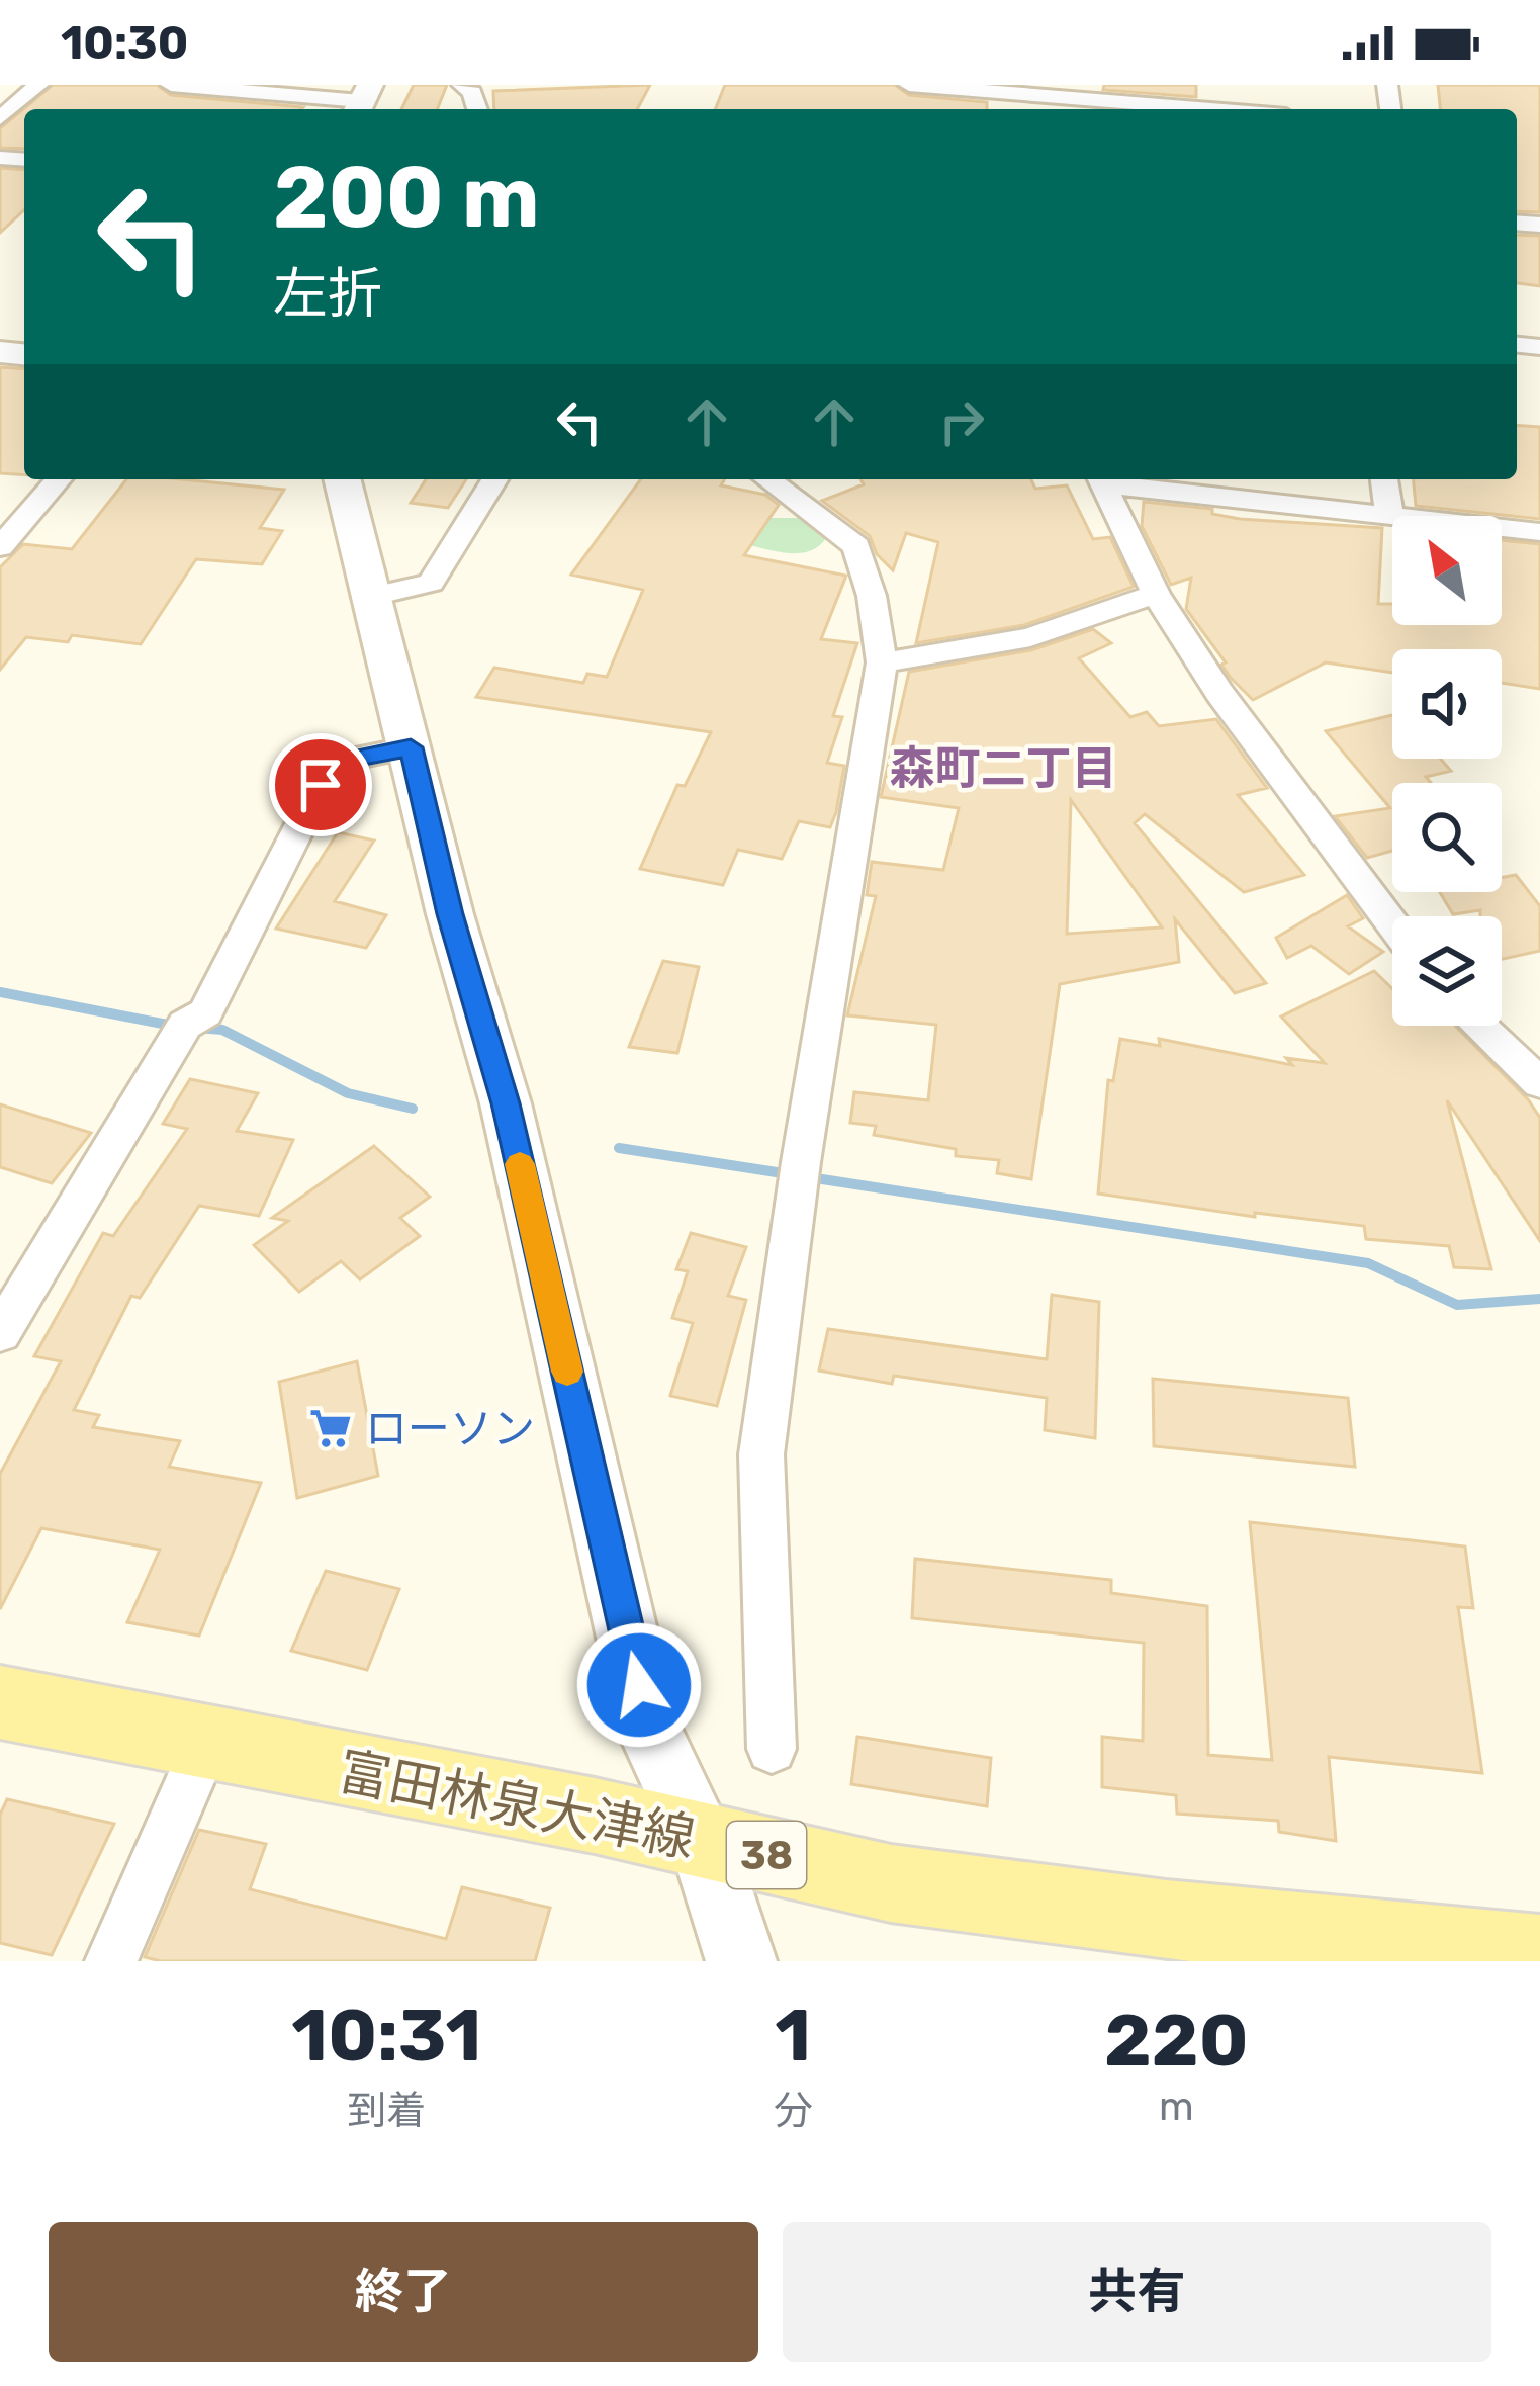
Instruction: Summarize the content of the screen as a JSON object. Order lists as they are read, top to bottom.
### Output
{
  "streets": {
    "main road": ["富田林泉大津線", "38"]
  },
  "districts": ["森町二丁目"],
  "places": {
    "supermarket": ["ローソン"]
  },
  "north": "top left",
  "page": {
    "status": "10:30",
    "turn": ["200 m", "左折"],
    "eta": [
      "10:31",
      "到着",
      "1",
      "分",
      "220",
      "m"
    ],
    "buttons": ["終了", "共有"]
  }
}
